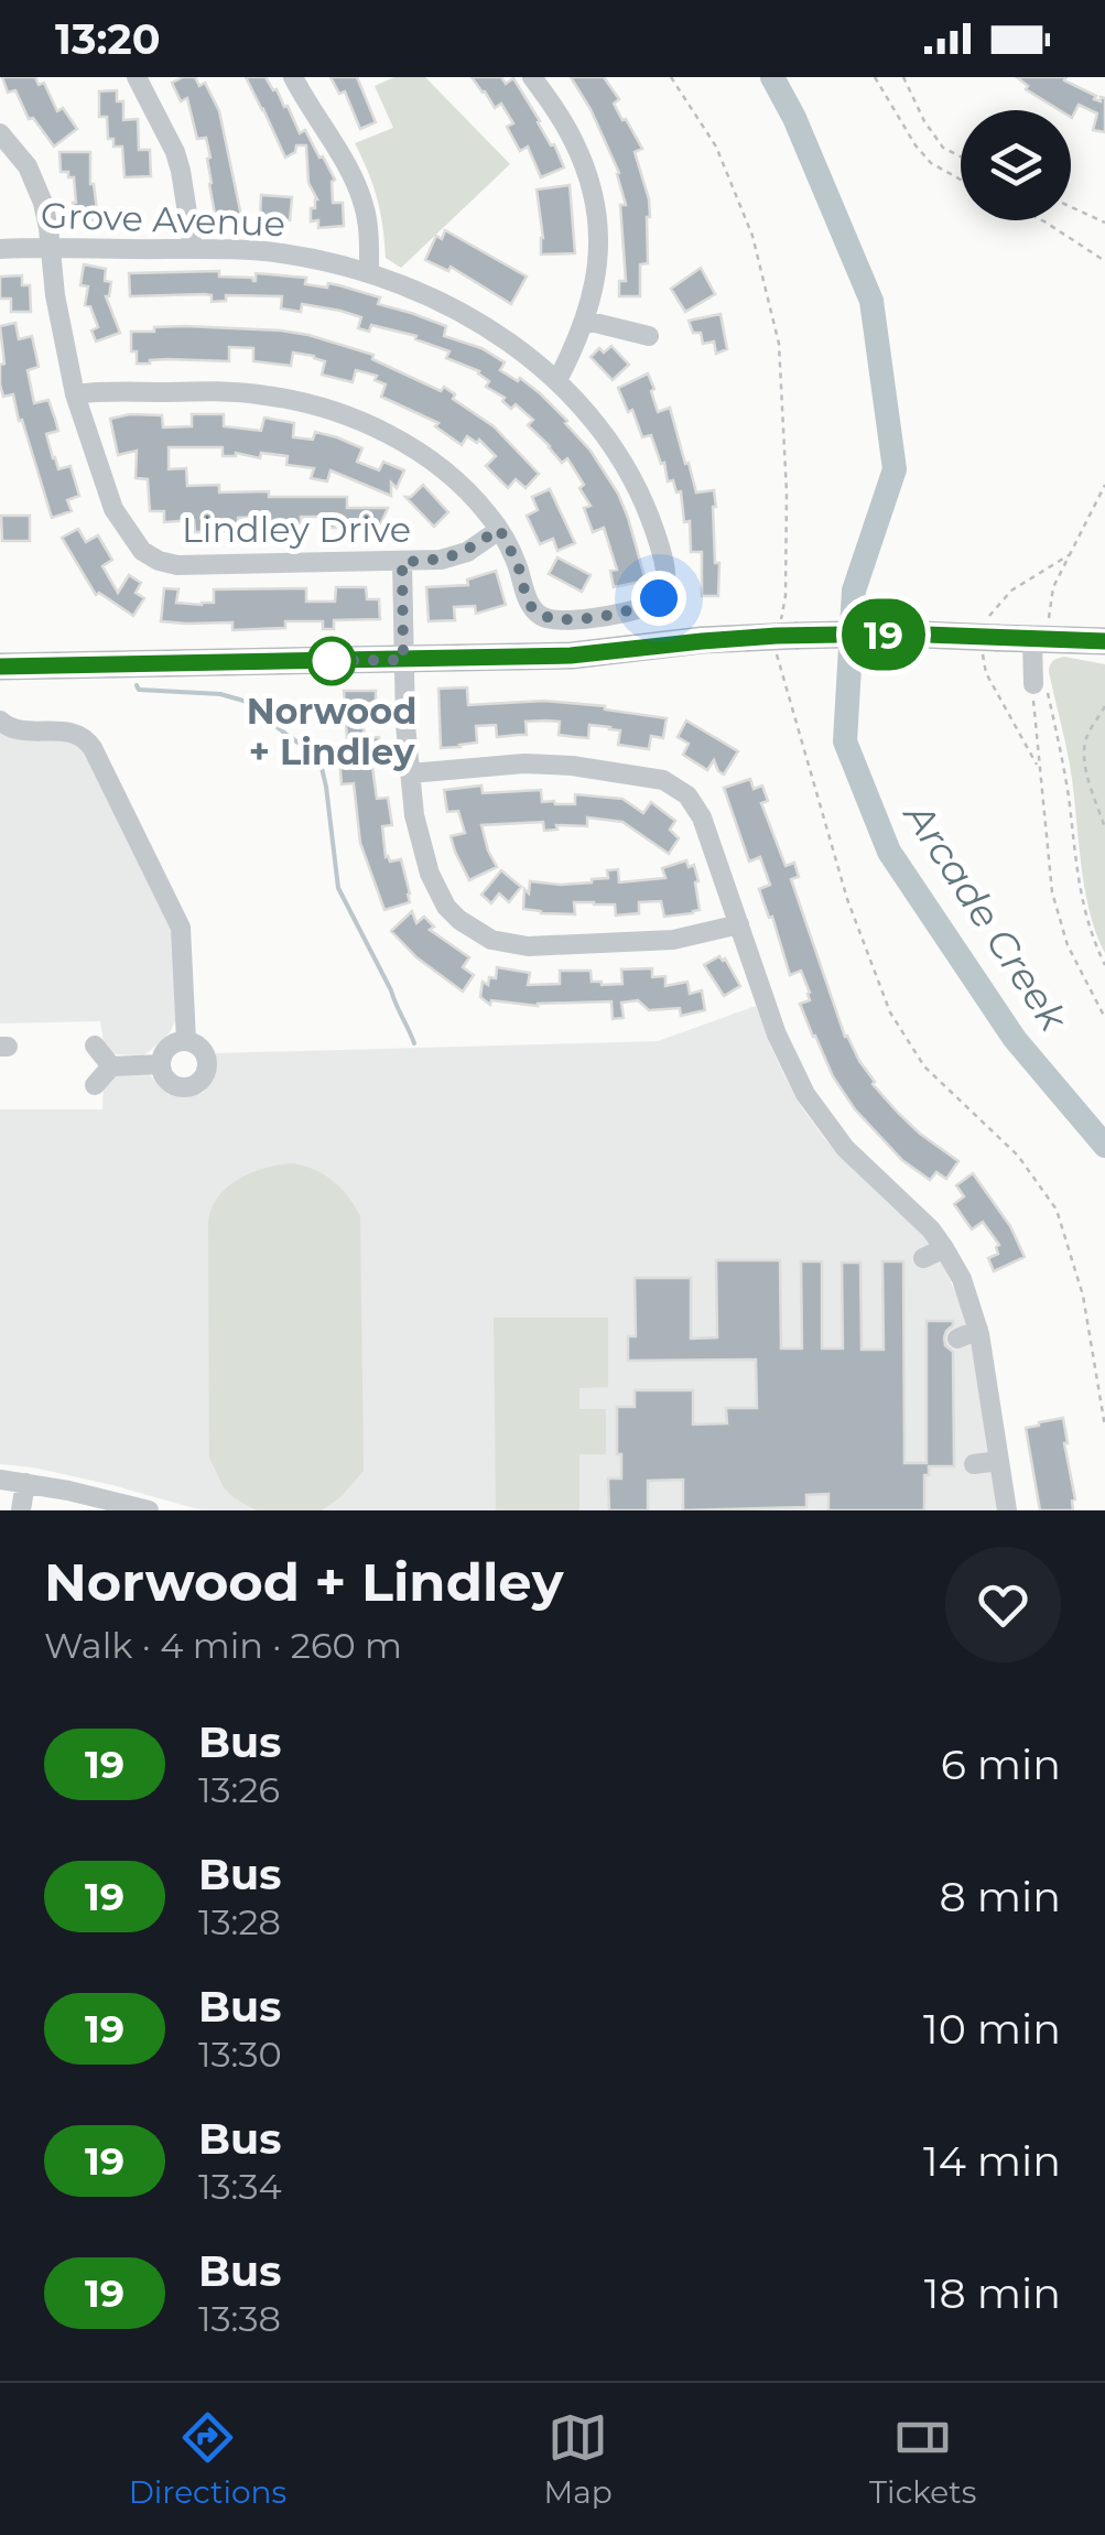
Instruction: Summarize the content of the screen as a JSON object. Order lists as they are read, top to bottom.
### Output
{
  "streets": {
    "street": ["Grove Avenue", "Lindley Drive"]
  },
  "crossings": [
    ["Grove Avenue", "Lindley Drive"]
  ],
  "water": ["Arcade Creek"],
  "places": ["Norwood + Lindley"],
  "lines": ["bus line 19"],
  "page": {
    "status": "13:20",
    "on_map": "19",
    "heading": ["Norwood + Lindley", "Walk · 4 min · 260 m"],
    "list": [
      {
        "mark": "19",
        "name": "Bus",
        "note": "13:26",
        "value": "6 min"
      },
      {
        "mark": "19",
        "name": "Bus",
        "note": "13:28",
        "value": "8 min"
      },
      {
        "mark": "19",
        "name": "Bus",
        "note": "13:30",
        "value": "10 min"
      },
      {
        "mark": "19",
        "name": "Bus",
        "note": "13:34",
        "value": "14 min"
      },
      {
        "mark": "19",
        "name": "Bus",
        "note": "13:38",
        "value": "18 min"
      }
    ],
    "tabs": ["Directions", "Map", "Tickets"]
  }
}
